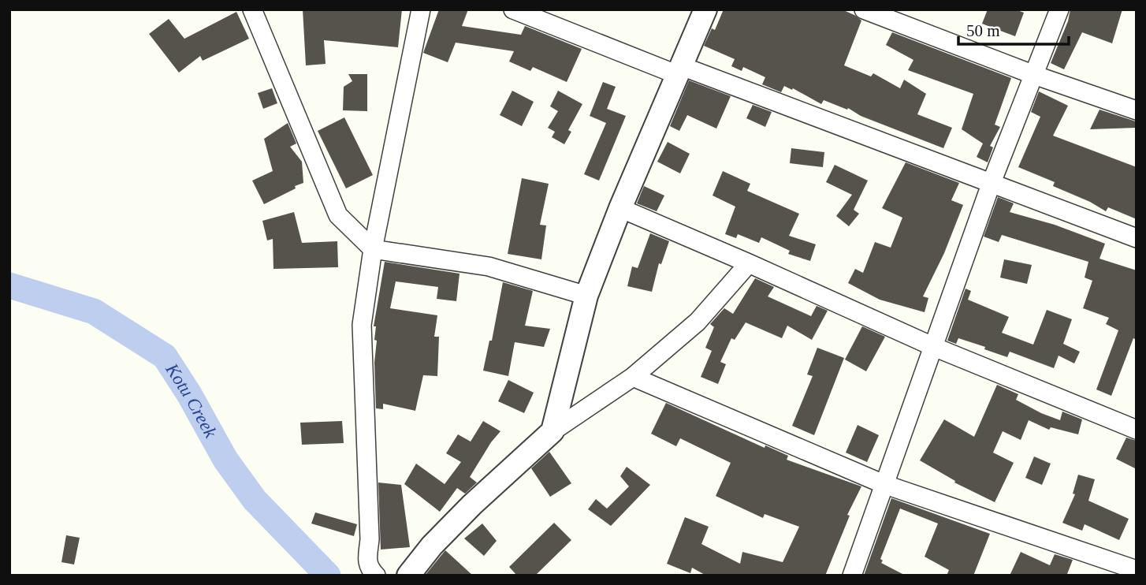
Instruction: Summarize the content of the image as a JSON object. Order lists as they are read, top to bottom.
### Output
{
  "water": ["Kotu Creek"],
  "scale_bar": "50 m"
}
